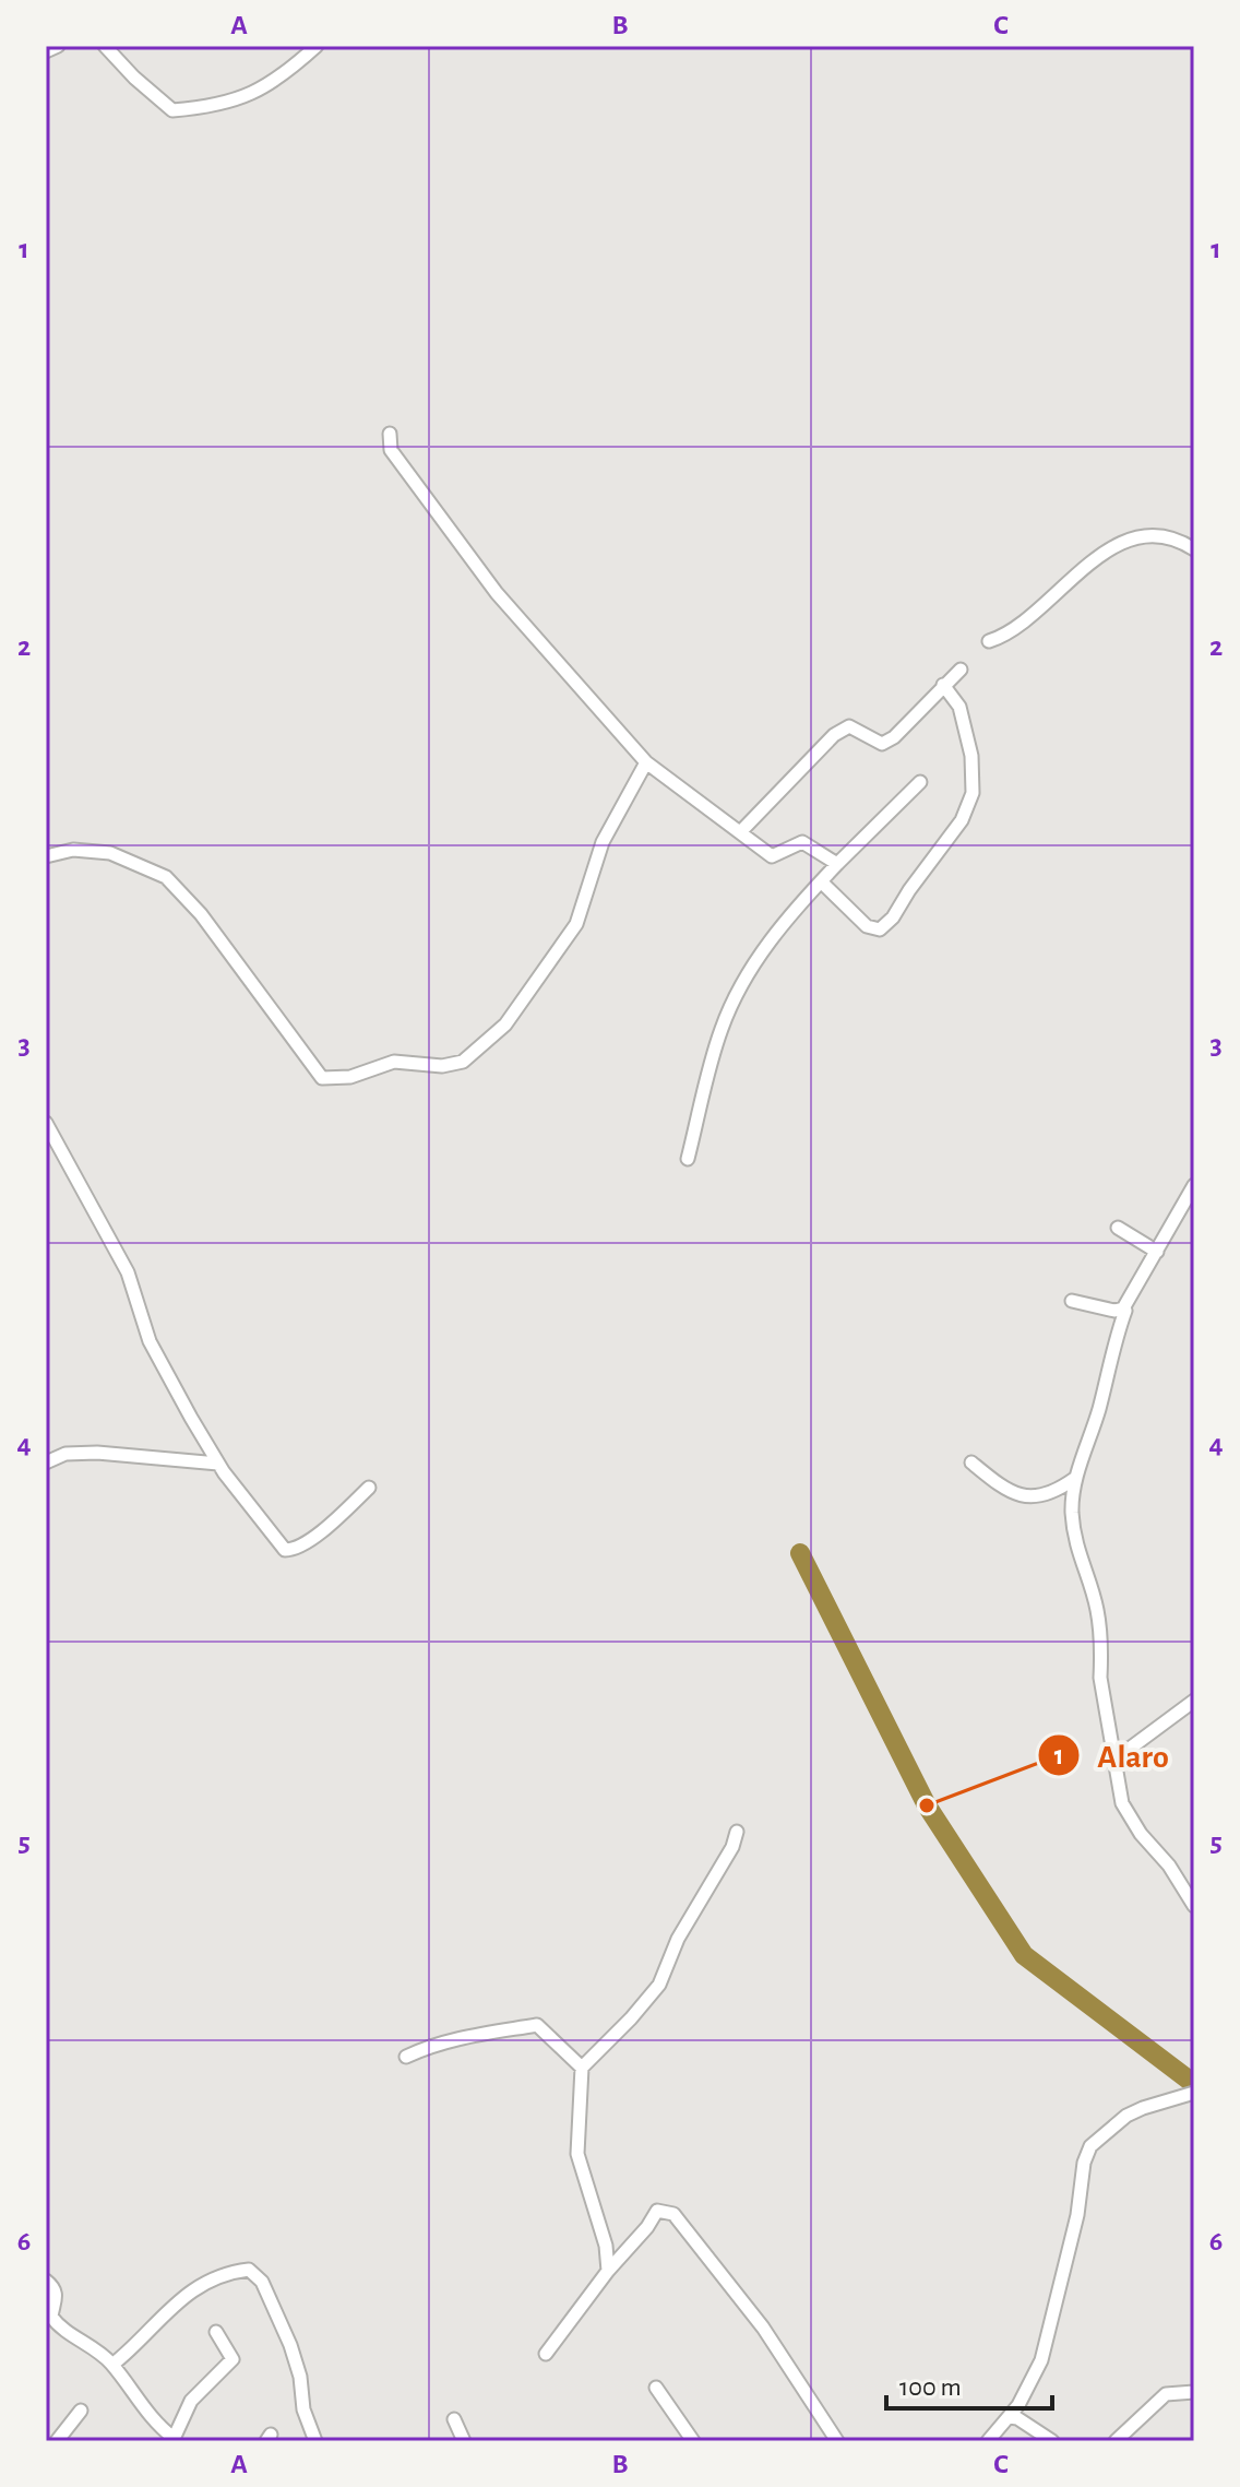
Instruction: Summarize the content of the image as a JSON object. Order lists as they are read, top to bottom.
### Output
{
  "places": ["Alaro"],
  "scale_bar": "100 m",
  "grid": {
    "columns": ["A", "B", "C"],
    "rows": [
      "1",
      "2",
      "3",
      "4",
      "5",
      "6"
    ]
  }
}
